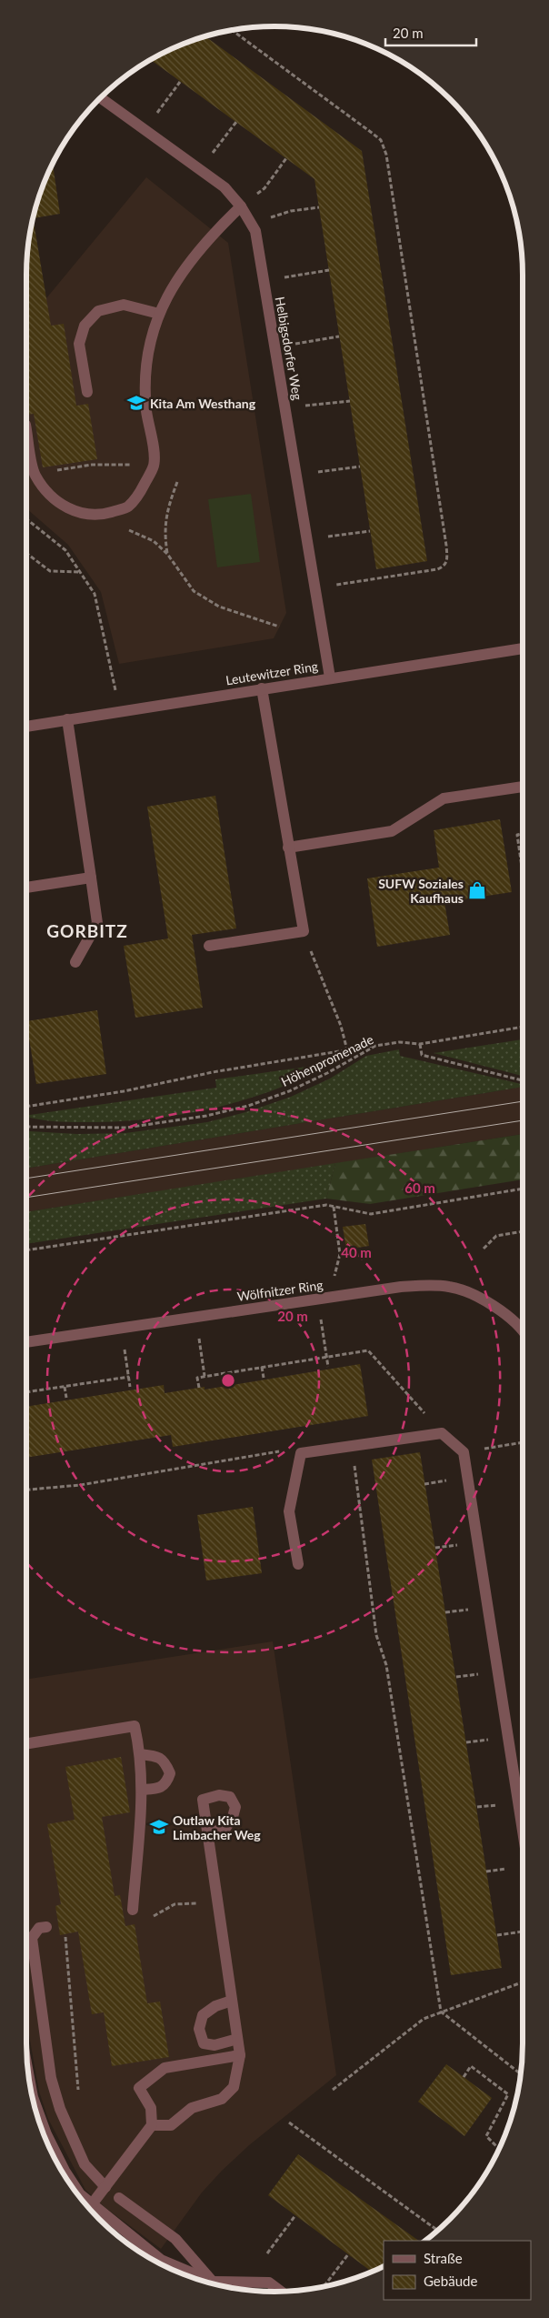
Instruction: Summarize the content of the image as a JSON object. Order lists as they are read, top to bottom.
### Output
{
  "streets": {
    "street": ["Helbigsdorfer Weg", "Leutewitzer Ring", "Wölfnitzer Ring"],
    "path": ["Höhenpromenade"]
  },
  "crossings": [
    ["Helbigsdorfer Weg", "Leutewitzer Ring"]
  ],
  "districts": ["GORBITZ"],
  "places": {
    "school or university": ["Kita Am Westhang", "Outlaw Kita Limbacher Weg"],
    "shop": ["SUFW Soziales Kaufhaus"]
  },
  "legend": ["Straße", "Gebäude"],
  "scale_bar": "20 m",
  "rings": ["60 m", "40 m", "20 m"]
}
